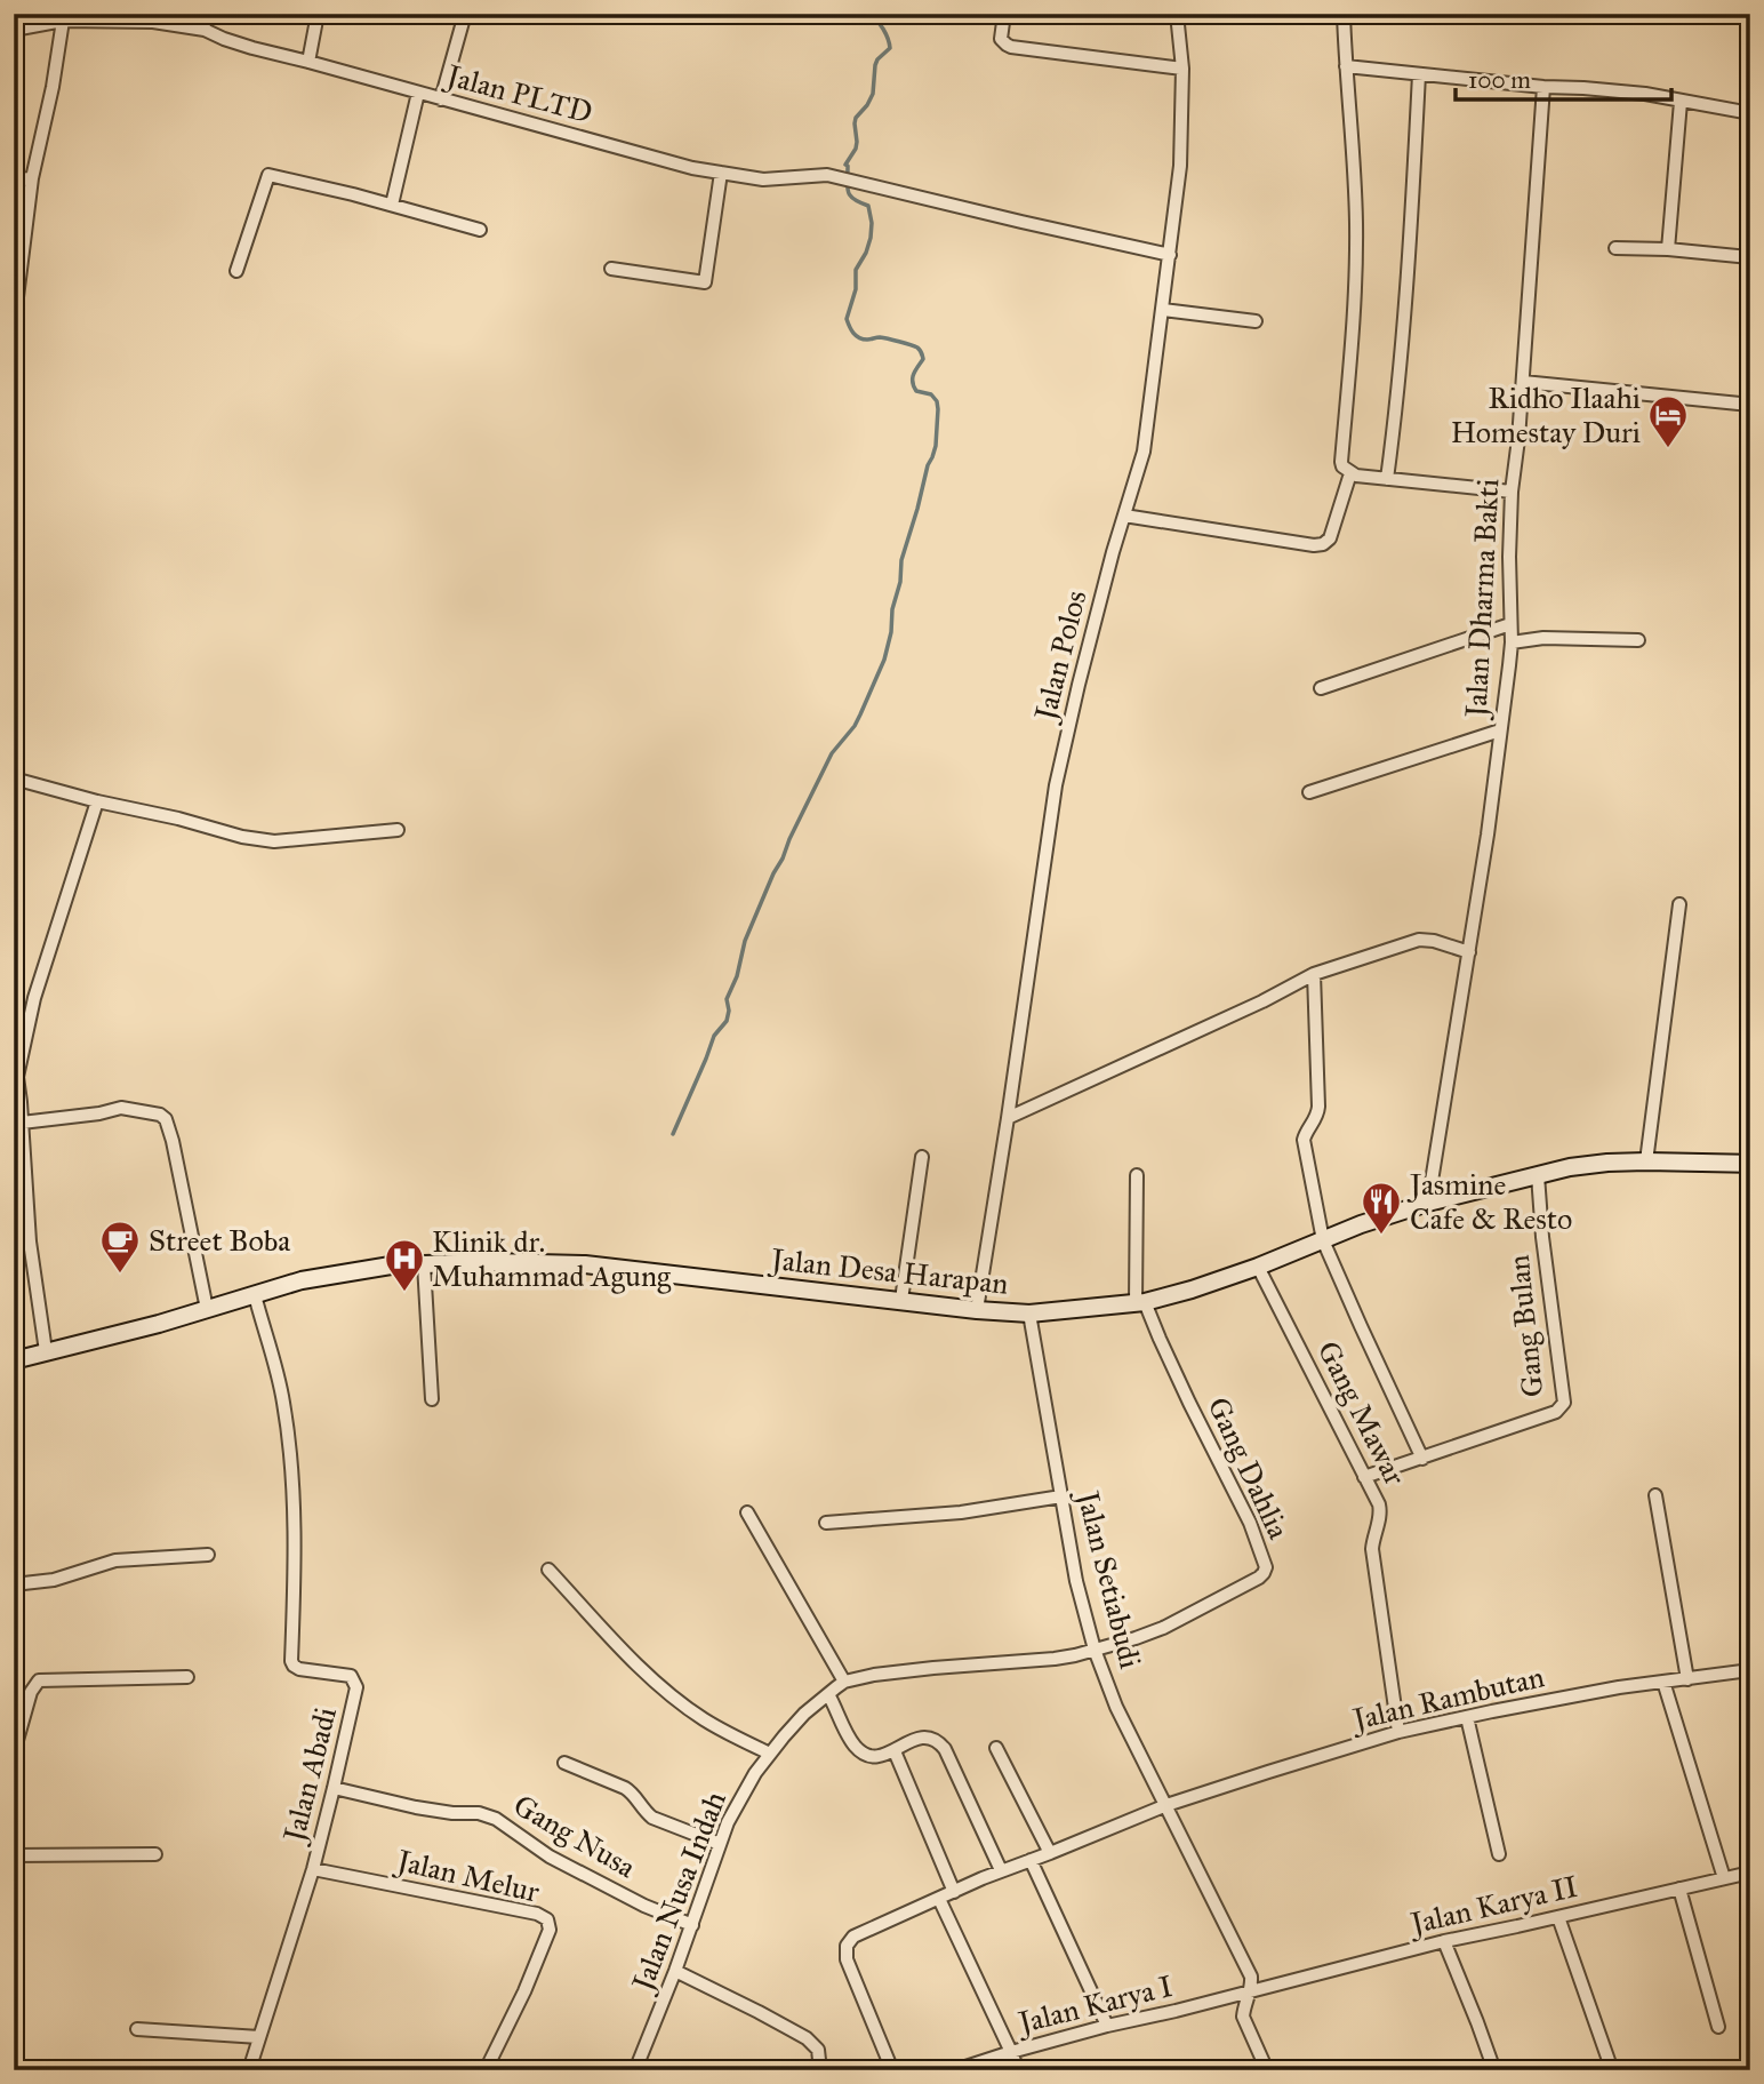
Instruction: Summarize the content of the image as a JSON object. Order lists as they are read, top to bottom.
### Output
{
  "streets": {
    "street": [
      "Jalan PLTD",
      "Jalan Dharma Bakti",
      "Jalan Polos",
      "Jalan Desa Harapan",
      "Gang Bulan",
      "Gang Mawar",
      "Gang Dahlia",
      "Jalan Setiabudi",
      "Jalan Rambutan",
      "Jalan Abadi",
      "Gang Nusa",
      "Jalan Melur",
      "Jalan Nusa Indah",
      "Jalan Karya II",
      "Jalan Karya I"
    ]
  },
  "crossings": [
    ["Jalan PLTD", "Jalan Polos"],
    ["Jalan Dharma Bakti", "Jalan Desa Harapan"],
    ["Jalan Polos", "Jalan Desa Harapan"],
    ["Jalan Desa Harapan", "Gang Bulan"],
    ["Jalan Desa Harapan", "Gang Mawar"],
    ["Jalan Desa Harapan", "Gang Dahlia"],
    ["Jalan Desa Harapan", "Jalan Setiabudi"],
    ["Jalan Desa Harapan", "Jalan Abadi"],
    ["Gang Bulan", "Gang Mawar"],
    ["Gang Mawar", "Jalan Rambutan"],
    ["Gang Dahlia", "Jalan Setiabudi"],
    ["Gang Dahlia", "Jalan Nusa Indah"],
    ["Jalan Setiabudi", "Jalan Rambutan"],
    ["Jalan Setiabudi", "Jalan Nusa Indah"],
    ["Jalan Setiabudi", "Jalan Karya II"],
    ["Jalan Setiabudi", "Jalan Karya I"],
    ["Jalan Abadi", "Gang Nusa"],
    ["Jalan Abadi", "Jalan Melur"],
    ["Gang Nusa", "Jalan Nusa Indah"],
    ["Jalan Karya II", "Jalan Karya I"]
  ],
  "places": {
    "hotel": ["Ridho Ilaahi Homestay Duri"],
    "restaurant": ["Jasmine Cafe & Resto"],
    "cafe": ["Street Boba"],
    "hospital": ["Klinik dr. Muhammad Agung"]
  },
  "scale_bar": "100 m"
}
